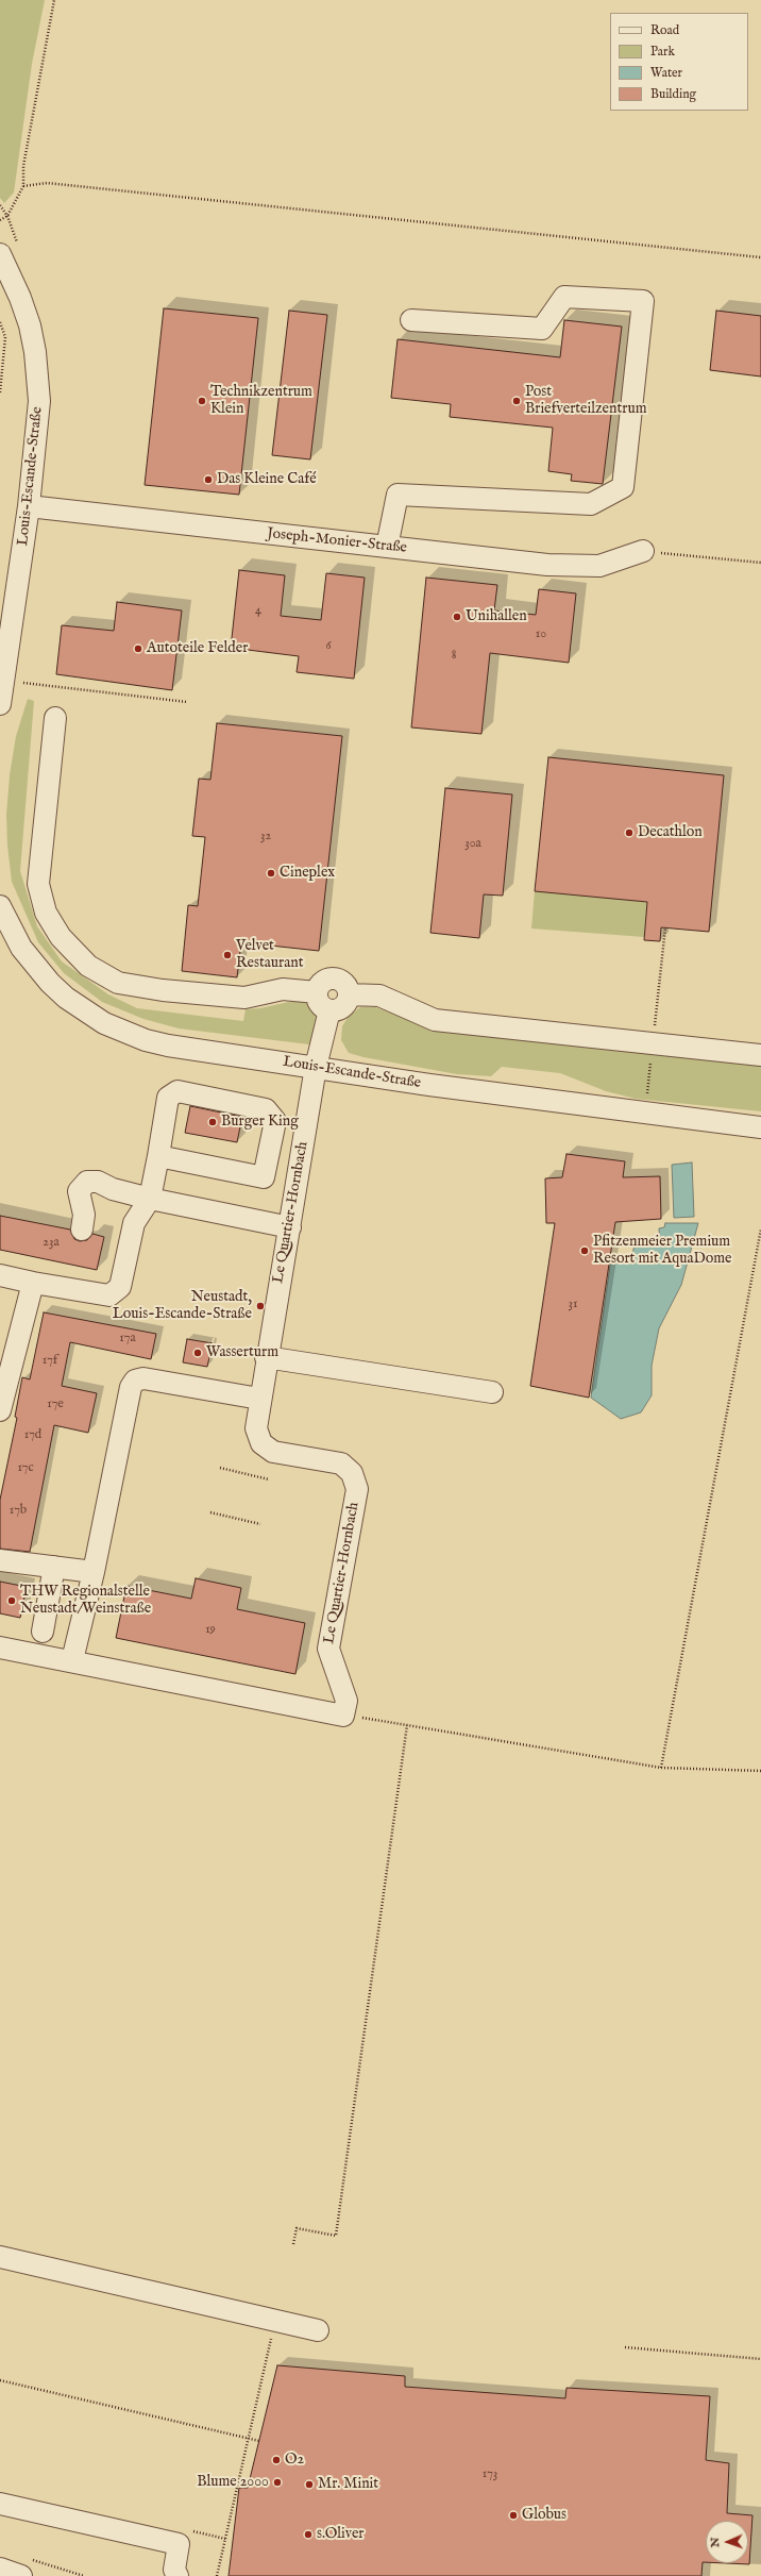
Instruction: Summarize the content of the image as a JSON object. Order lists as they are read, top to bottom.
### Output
{
  "streets": {
    "street": ["Louis-Escande-Straße", "Joseph-Monier-Straße", "Le Quartier-Hornbach"]
  },
  "crossings": [
    ["Louis-Escande-Straße", "Joseph-Monier-Straße"],
    ["Louis-Escande-Straße", "Le Quartier-Hornbach"]
  ],
  "places": [
    "Technikzentrum Klein",
    "Post Briefverteilzentrum",
    "Das Kleine Café",
    "Unihallen",
    "Autoteile Felder",
    "Decathlon",
    "Cineplex",
    "Velvet Restaurant",
    "Burger King",
    "Pfitzenmeier Premium Resort mit AquaDome",
    "Neustadt, Louis-Escande-Straße",
    "Wasserturm",
    "THW Regionalstelle Neustadt/Weinstraße",
    "O2",
    "Blume 2000",
    "Mr. Minit",
    "Globus",
    "s.Oliver"
  ],
  "house_numbers": [
    "4",
    "10",
    "6",
    "8",
    "32",
    "30a",
    "23a",
    "31",
    "17a",
    "17f",
    "17e",
    "17d",
    "17c",
    "17b",
    "19",
    "173"
  ],
  "legend": [
    "Road",
    "Park",
    "Water",
    "Building"
  ],
  "north": "left"
}
